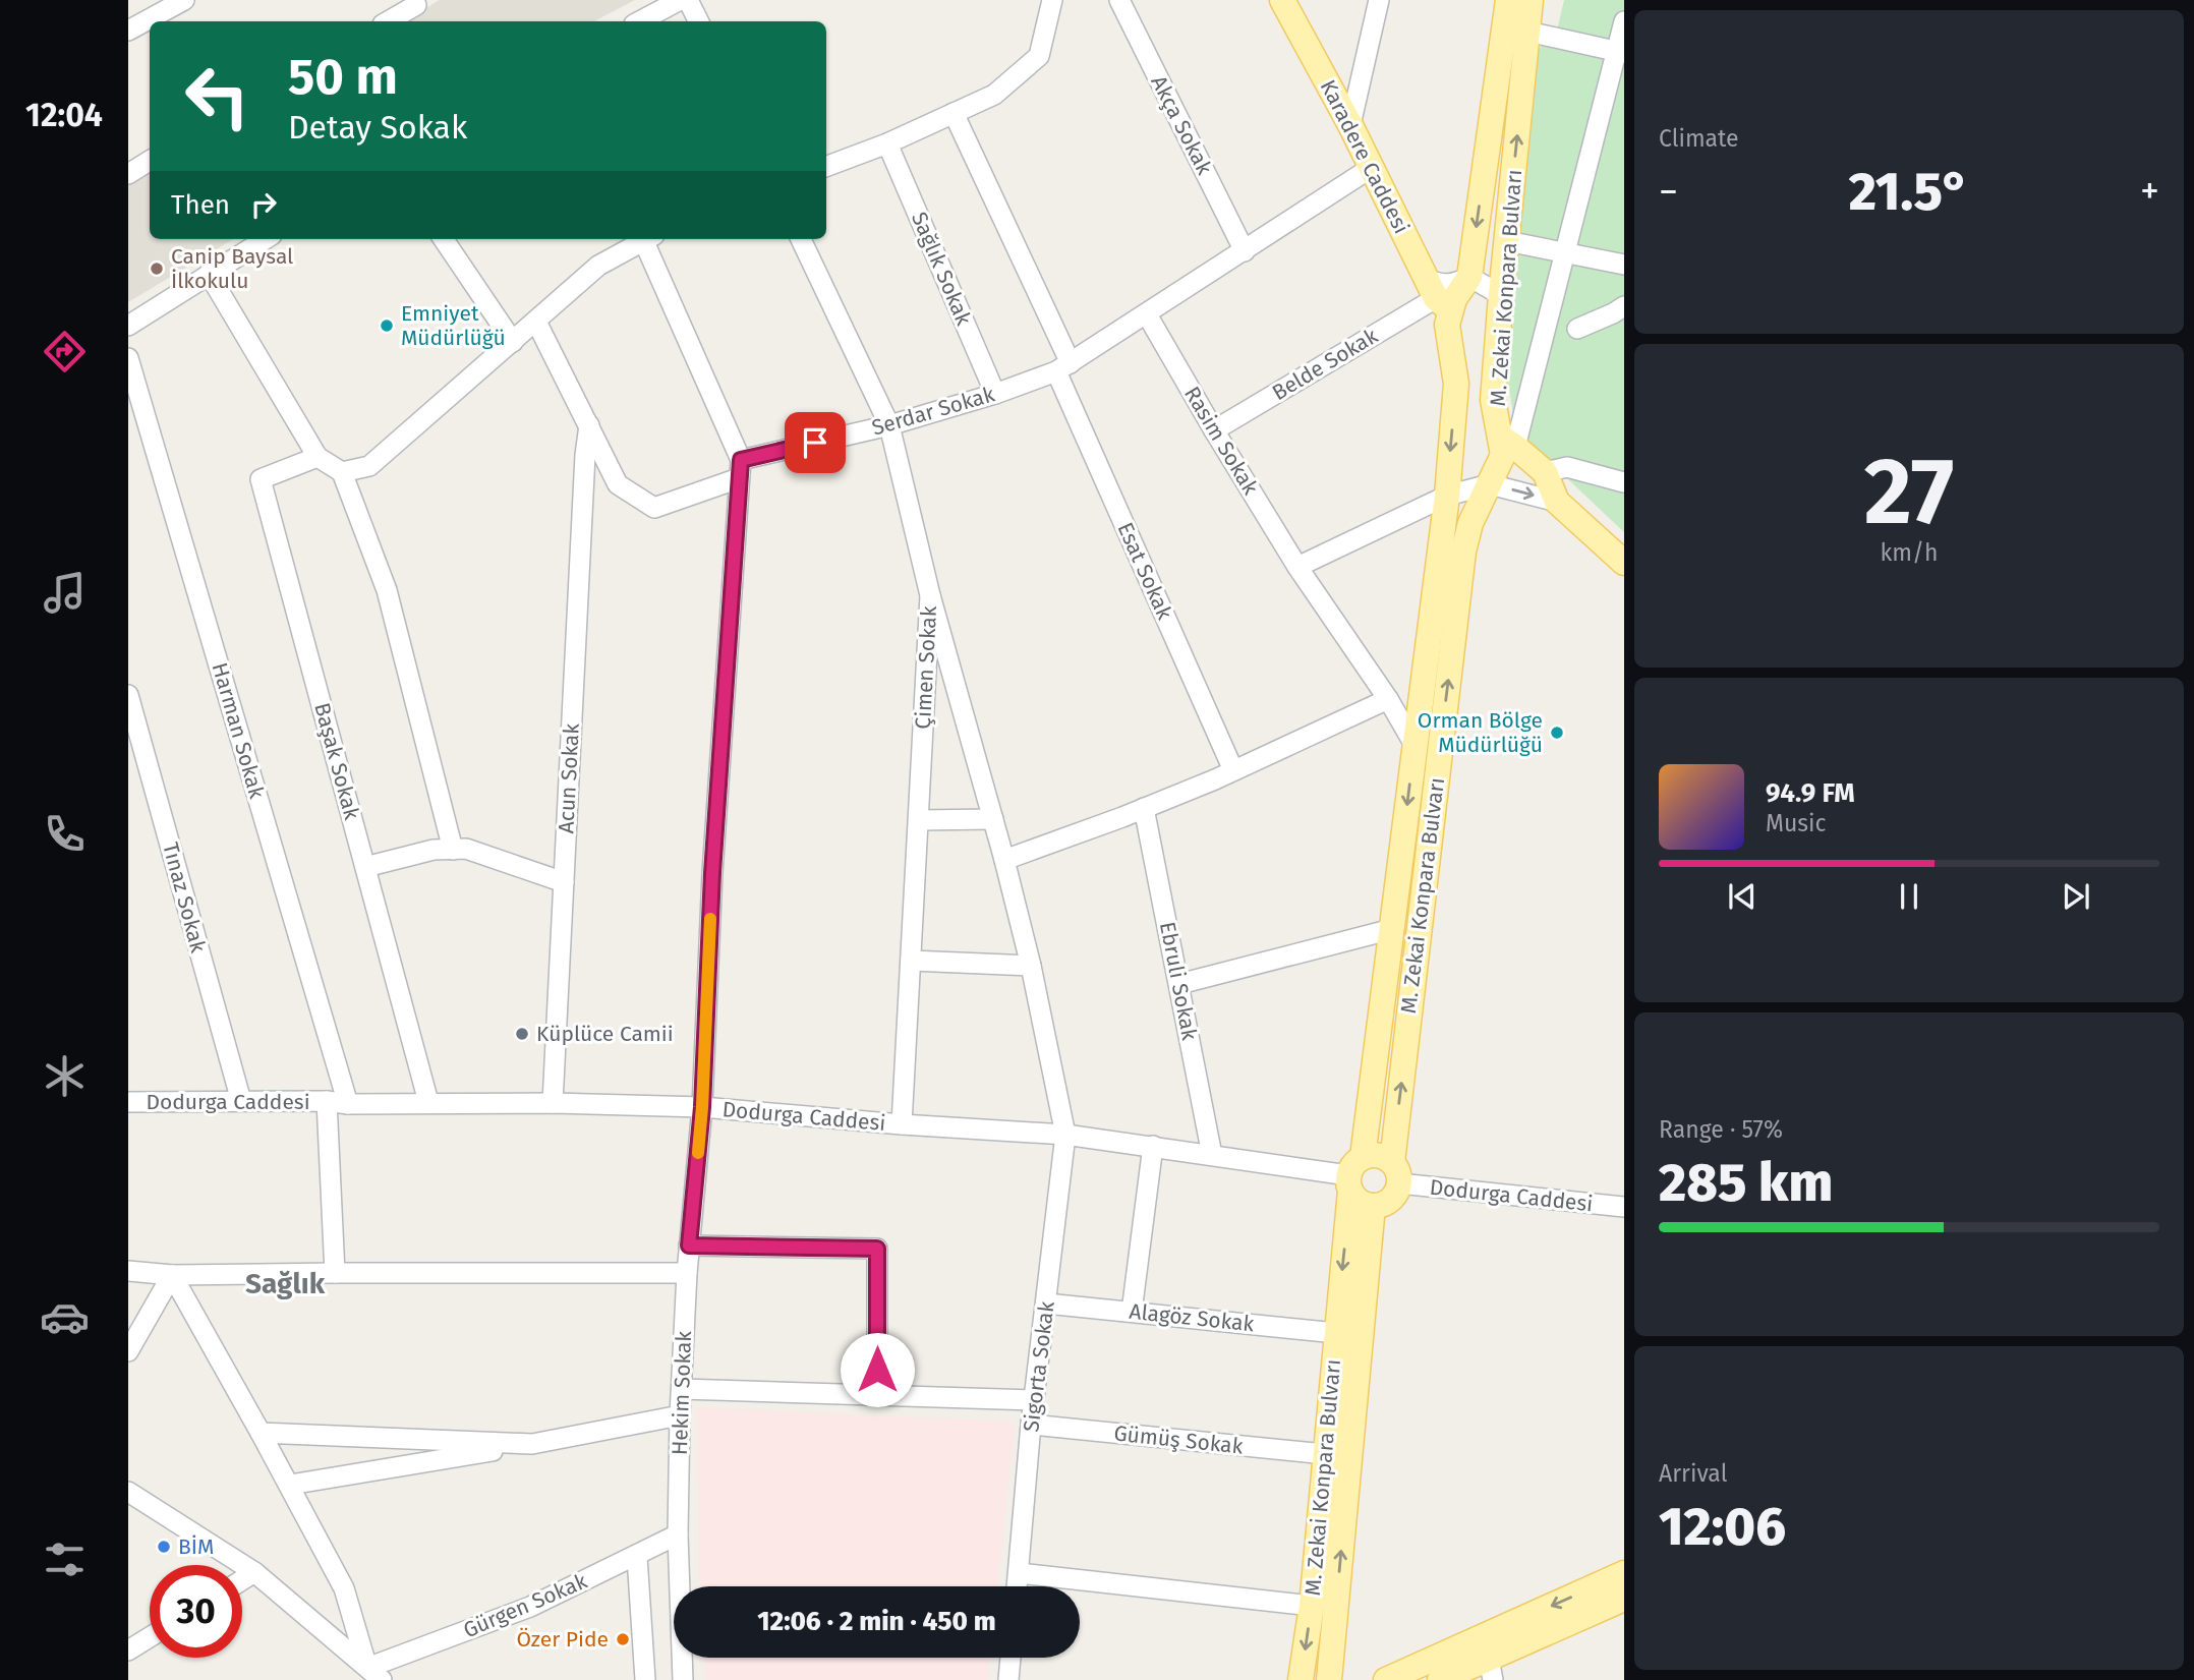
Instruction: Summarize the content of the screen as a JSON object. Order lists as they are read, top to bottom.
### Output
{
  "streets": {
    "main road": ["Karadere Caddesi", "M. Zekai Konpara Bulvarı"],
    "street": [
      "Akça Sokak",
      "Sağlık Sokak",
      "Belde Sokak",
      "Serdar Sokak",
      "Rasim Sokak",
      "Esat Sokak",
      "Çimen Sokak",
      "Harman Sokak",
      "Başak Sokak",
      "Acun Sokak",
      "Tınaz Sokak",
      "Ebruli Sokak",
      "Dodurga Caddesi",
      "Alagöz Sokak",
      "Sigorta Sokak",
      "Hekim Sokak",
      "Gümüş Sokak",
      "Gürgen Sokak"
    ]
  },
  "crossings": [
    ["Akça Sokak", "Serdar Sokak"],
    ["Karadere Caddesi", "M. Zekai Konpara Bulvarı"],
    ["Karadere Caddesi", "Belde Sokak"],
    ["Karadere Caddesi", "Serdar Sokak"],
    ["Sağlık Sokak", "Serdar Sokak"],
    ["M. Zekai Konpara Bulvarı", "Belde Sokak"],
    ["M. Zekai Konpara Bulvarı", "Rasim Sokak"],
    ["M. Zekai Konpara Bulvarı", "Dodurga Caddesi"],
    ["M. Zekai Konpara Bulvarı", "Alagöz Sokak"],
    ["M. Zekai Konpara Bulvarı", "Gümüş Sokak"],
    ["Belde Sokak", "Rasim Sokak"],
    ["Serdar Sokak", "Rasim Sokak"],
    ["Serdar Sokak", "Esat Sokak"],
    ["Serdar Sokak", "Çimen Sokak"],
    ["Serdar Sokak", "Acun Sokak"],
    ["Çimen Sokak", "Dodurga Caddesi"],
    ["Çimen Sokak", "Sigorta Sokak"],
    ["Harman Sokak", "Dodurga Caddesi"],
    ["Başak Sokak", "Dodurga Caddesi"],
    ["Acun Sokak", "Dodurga Caddesi"],
    ["Tınaz Sokak", "Dodurga Caddesi"],
    ["Ebruli Sokak", "Dodurga Caddesi"],
    ["Dodurga Caddesi", "Sigorta Sokak"],
    ["Dodurga Caddesi", "Hekim Sokak"],
    ["Alagöz Sokak", "Sigorta Sokak"],
    ["Sigorta Sokak", "Gümüş Sokak"],
    ["Hekim Sokak", "Gürgen Sokak"]
  ],
  "districts": ["Sağlık"],
  "places": [
    "Canip Baysal İlkokulu",
    "Emniyet Müdürlüğü",
    "Orman Bölge Müdürlüğü",
    "Küplüce Camii",
    "BİM",
    "Özer Pide"
  ],
  "page": {
    "tabs": "12:04",
    "tile": [
      "Climate",
      ["27", "km/h"],
      ["Range · 57%", "285 km"],
      ["Arrival", "12:06"]
    ],
    "turn": ["50 m", "Detay Sokak"],
    "heat": ["−", "21.5°", "+"],
    "then": "Then",
    "song": ["94.9 FM", "Music"],
    "limit": "30",
    "trip": "12:06 · 2 min · 450 m"
  }
}
